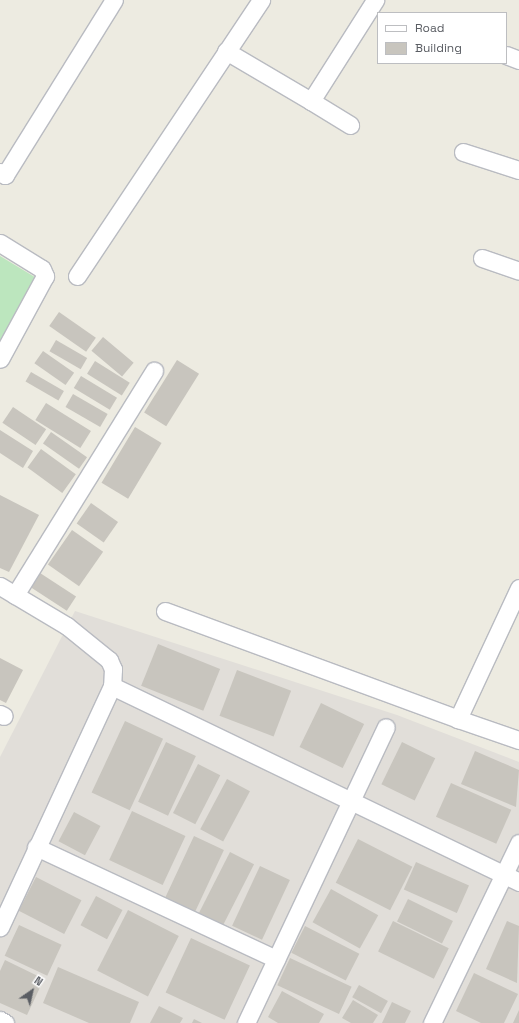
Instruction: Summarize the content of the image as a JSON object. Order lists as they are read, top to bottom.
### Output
{
  "legend": ["Road", "Building"],
  "north": "top right"
}
